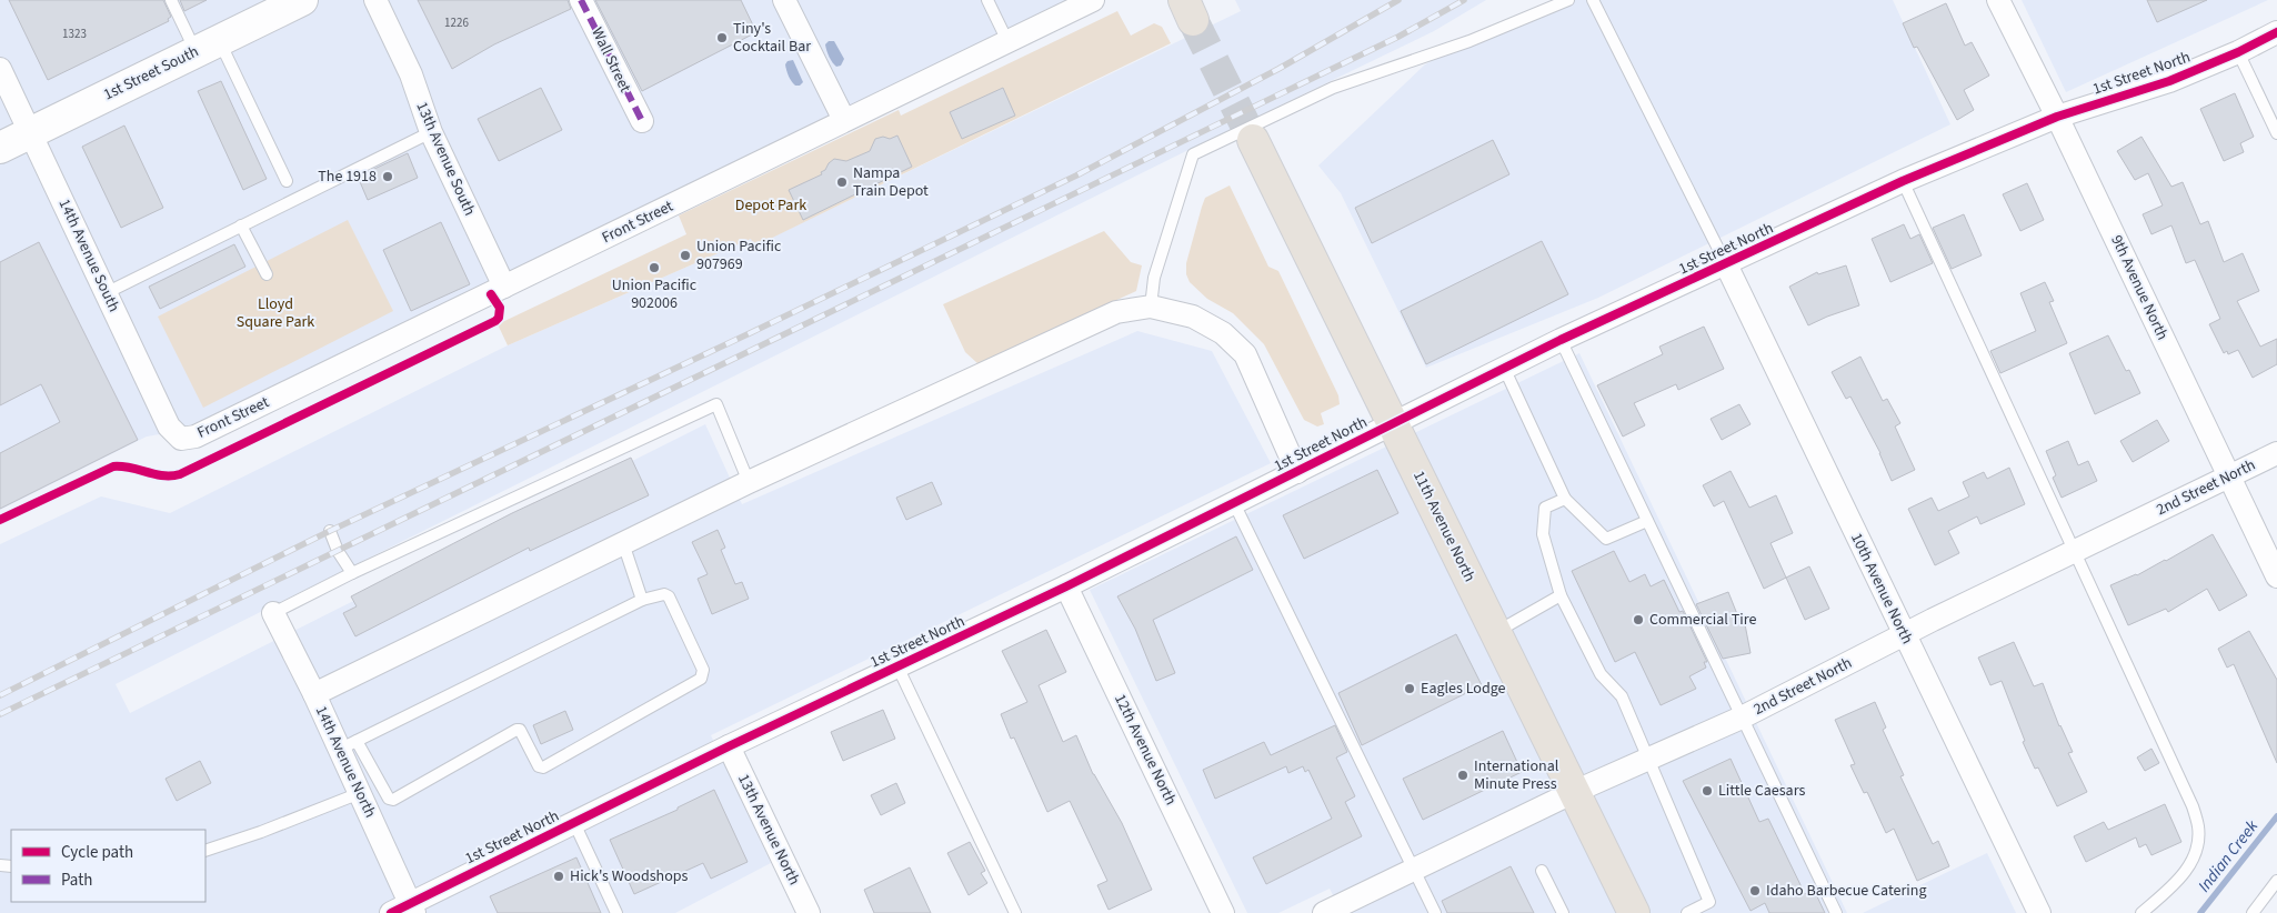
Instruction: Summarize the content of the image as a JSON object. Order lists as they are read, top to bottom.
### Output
{
  "streets": {
    "main road": ["11th Avenue North"],
    "street": [
      "Wall Street",
      "1st Street South",
      "1st Street North",
      "13th Avenue South",
      "Front Street",
      "14th Avenue South",
      "9th Avenue North",
      "2nd Street North",
      "10th Avenue North",
      "12th Avenue North",
      "14th Avenue North",
      "13th Avenue North"
    ]
  },
  "crossings": [
    ["1st Street South", "14th Avenue South"],
    ["1st Street North", "9th Avenue North"],
    ["1st Street North", "11th Avenue North"],
    ["1st Street North", "10th Avenue North"],
    ["1st Street North", "12th Avenue North"],
    ["1st Street North", "14th Avenue North"],
    ["1st Street North", "13th Avenue North"],
    ["13th Avenue South", "Front Street"],
    ["Front Street", "14th Avenue South"],
    ["9th Avenue North", "2nd Street North"],
    ["2nd Street North", "11th Avenue North"],
    ["2nd Street North", "10th Avenue North"]
  ],
  "water": ["Indian Creek"],
  "parks": ["Depot Park", "Lloyd Square Park"],
  "places": [
    "Tiny's Cocktail Bar",
    "The 1918",
    "Nampa Train Depot",
    "Union Pacific 907969",
    "Union Pacific 902006",
    "Commercial Tire",
    "Eagles Lodge",
    "International Minute Press",
    "Little Caesars",
    "Hick's Woodshops",
    "Idaho Barbecue Catering"
  ],
  "house_numbers": ["1226", "1323"],
  "legend": ["Cycle path", "Path"]
}
